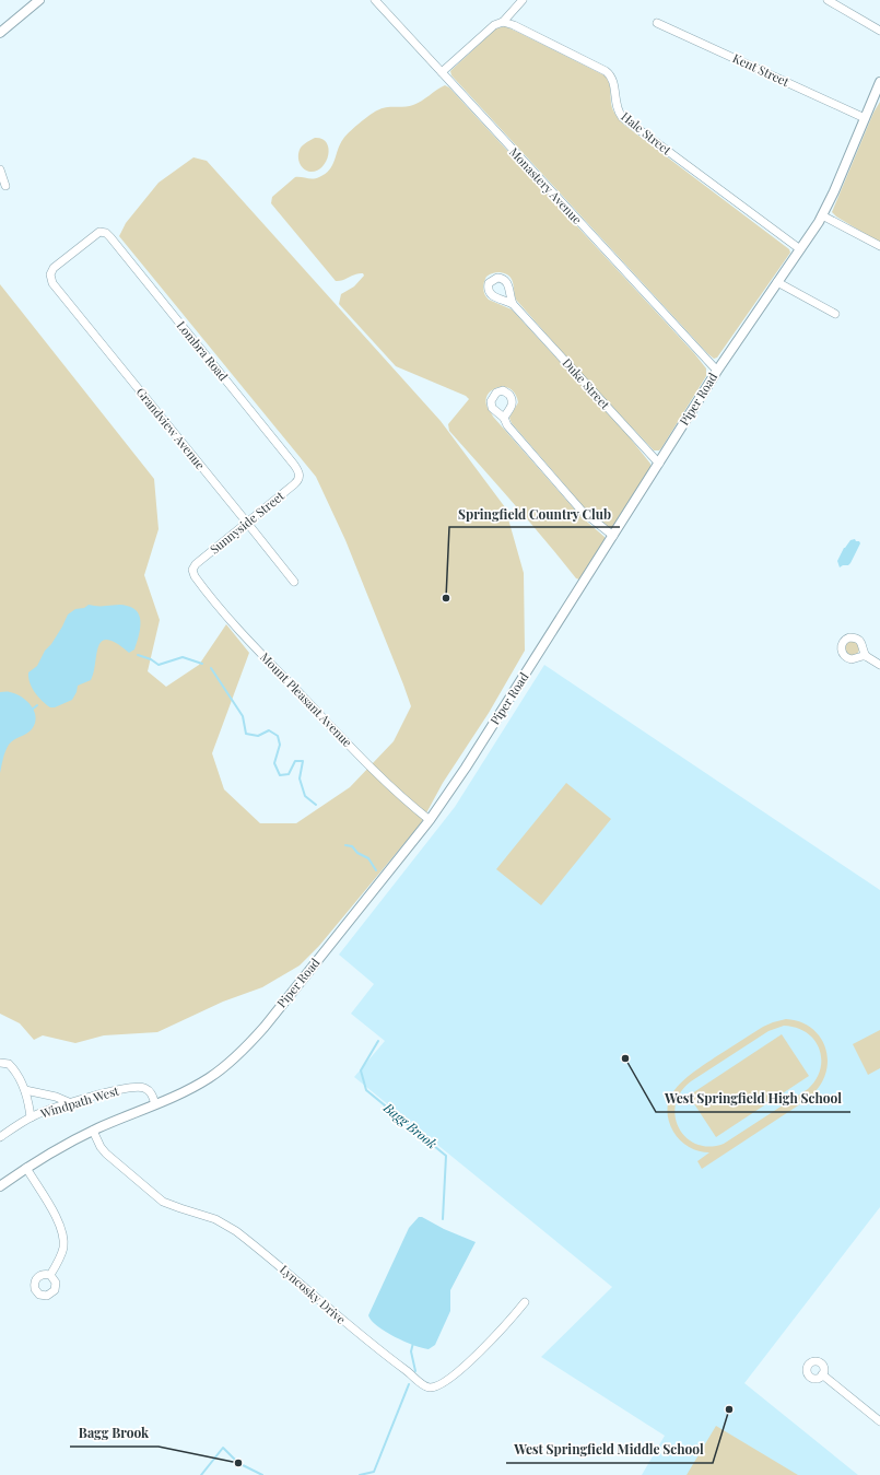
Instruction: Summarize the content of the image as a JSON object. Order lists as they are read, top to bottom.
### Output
{
  "streets": {
    "main road": ["Piper Road"],
    "street": [
      "Kent Street",
      "Hale Street",
      "Monastery Avenue",
      "Lombra Road",
      "Duke Street",
      "Grandview Avenue",
      "Sunnyside Street",
      "Mount Pleasant Avenue",
      "Windpath West",
      "Lyncosky Drive"
    ]
  },
  "crossings": [
    ["Kent Street", "Piper Road"],
    ["Hale Street", "Piper Road"],
    ["Monastery Avenue", "Piper Road"],
    ["Lombra Road", "Grandview Avenue"],
    ["Lombra Road", "Sunnyside Street"],
    ["Duke Street", "Piper Road"],
    ["Piper Road", "Mount Pleasant Avenue"],
    ["Piper Road", "Windpath West"],
    ["Piper Road", "Lyncosky Drive"],
    ["Grandview Avenue", "Sunnyside Street"],
    ["Sunnyside Street", "Mount Pleasant Avenue"]
  ],
  "water": ["Bagg Brook"],
  "places": [
    "Springfield Country Club",
    "West Springfield High School",
    "West Springfield Middle School",
    "Bagg Brook"
  ]
}
